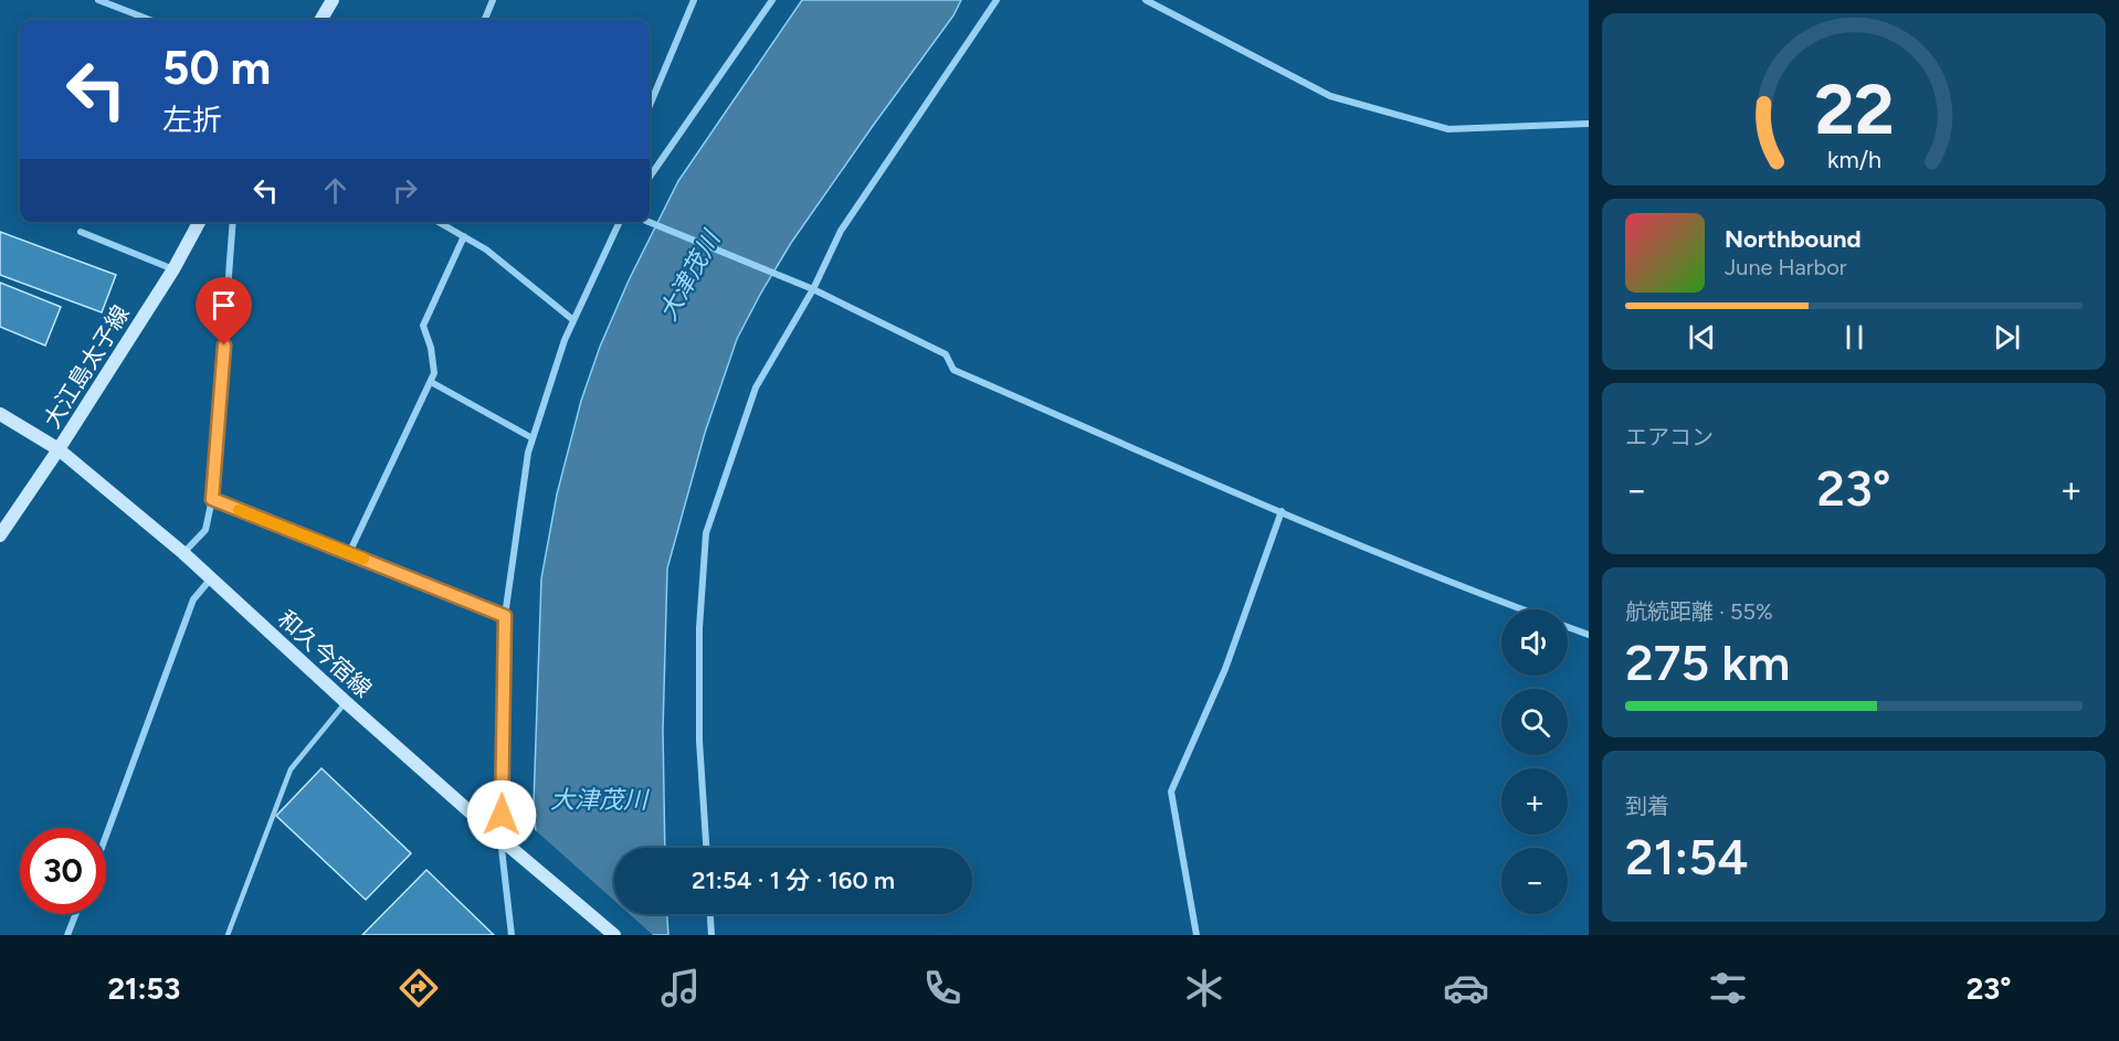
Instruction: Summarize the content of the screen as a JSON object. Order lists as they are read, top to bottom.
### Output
{
  "streets": {
    "main road": ["大江島太子線", "和久今宿線"]
  },
  "crossings": [
    ["大江島太子線", "和久今宿線"]
  ],
  "water": ["大津茂川"],
  "page": {
    "turn": ["50 m", "左折"],
    "song": ["Northbound", "June Harbor"],
    "tile": [
      "エアコン",
      ["航続距離 · 55%", "275 km"],
      ["到着", "21:54"]
    ],
    "heat": ["−", "23°", "+"],
    "map_buttons": ["+", "−"],
    "limit": "30",
    "trip": "21:54 · 1 分 · 160 m",
    "tabs": ["21:53", "23°"],
    "gauge": ["22", "km/h"]
  }
}
